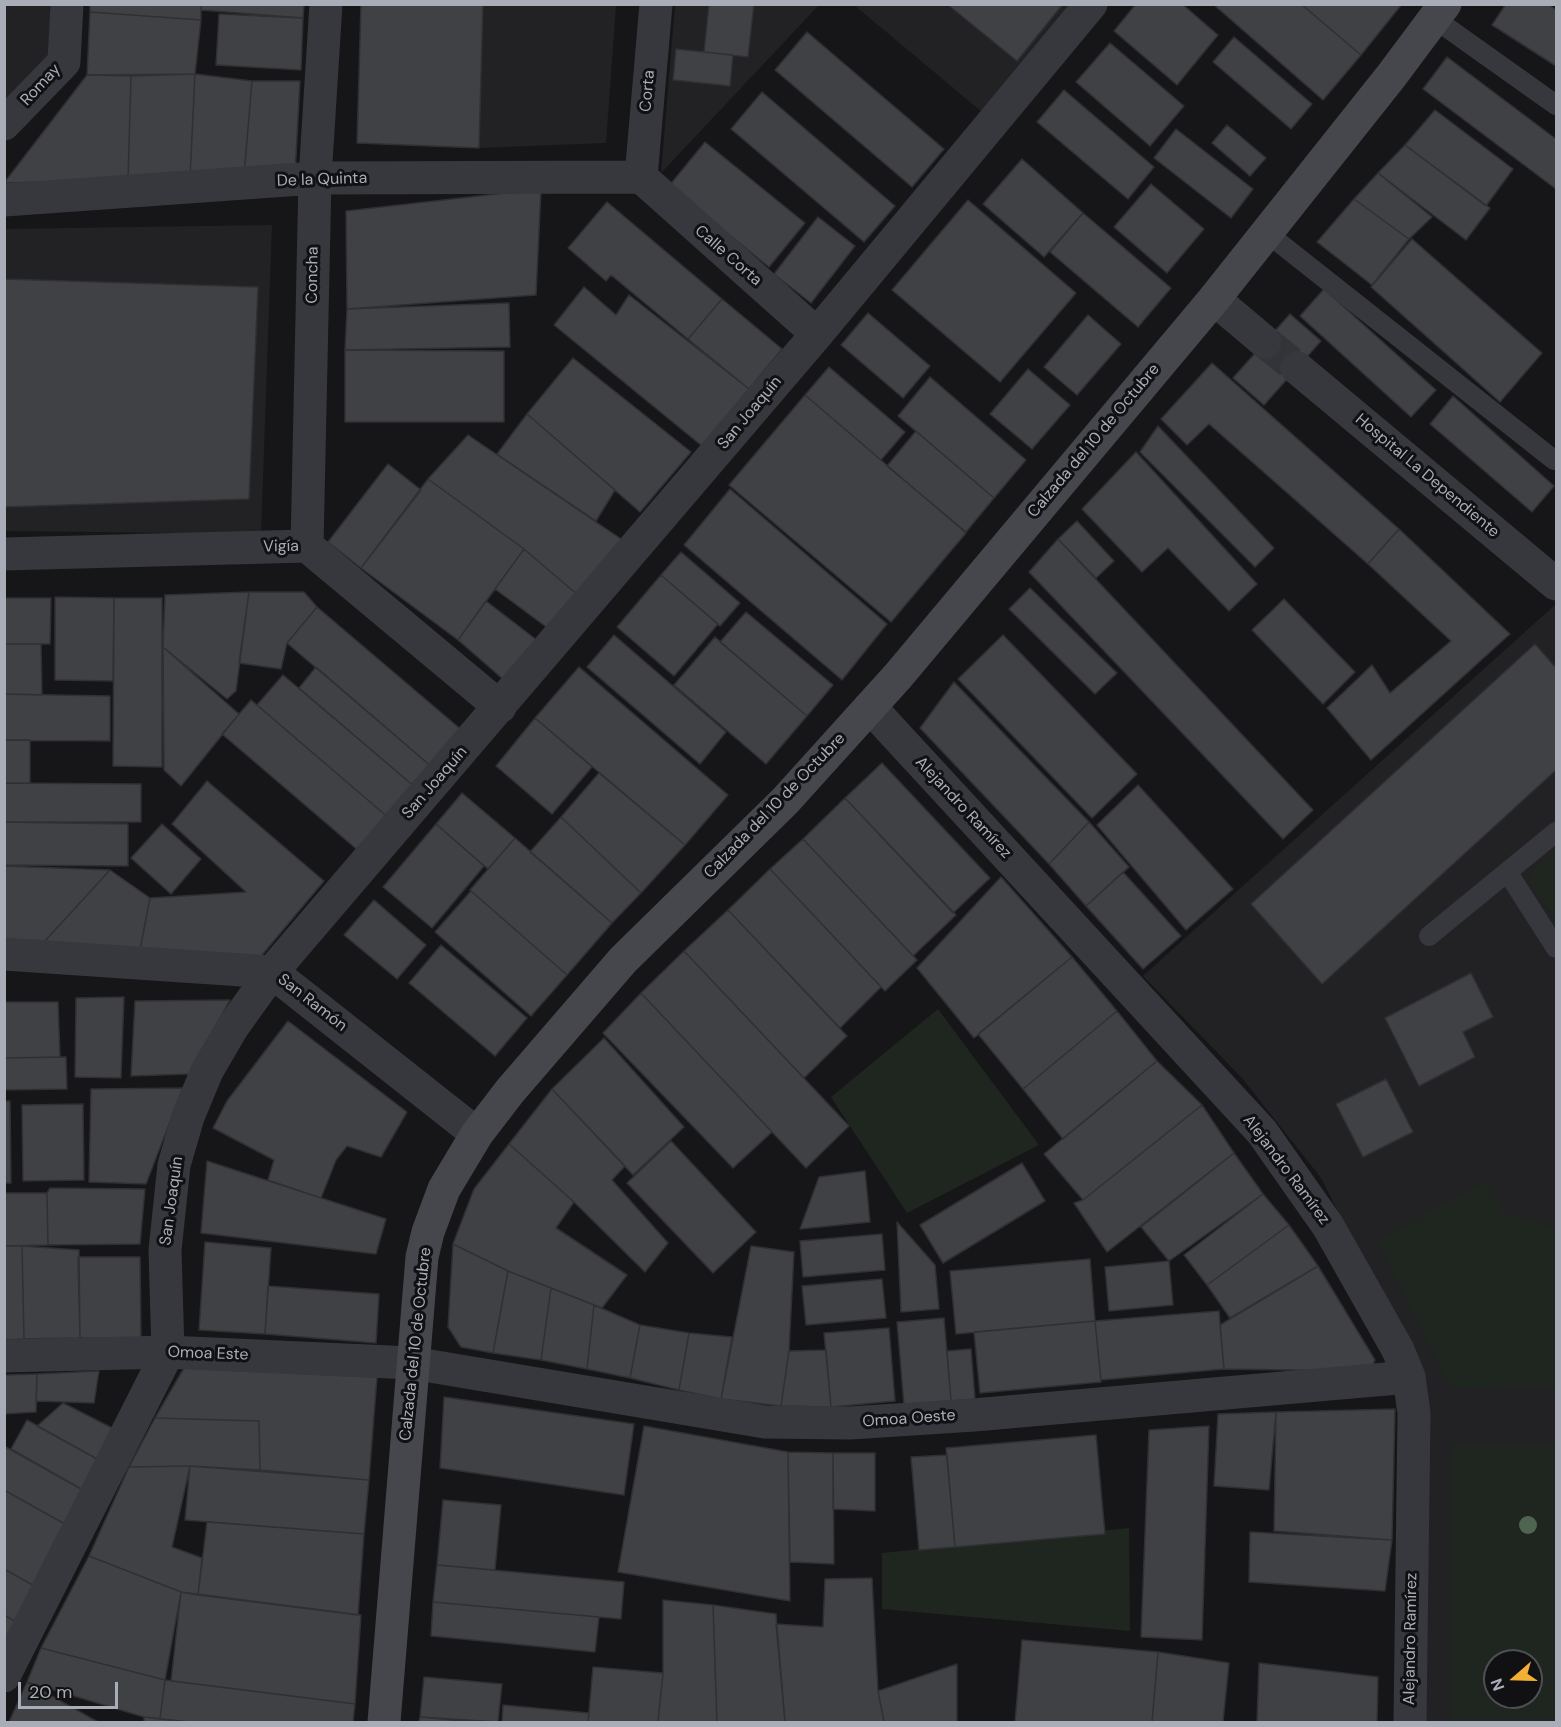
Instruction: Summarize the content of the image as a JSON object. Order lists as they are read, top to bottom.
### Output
{
  "streets": {
    "main road": ["Calzada del 10 de Octubre"],
    "street": [
      "Romay",
      "Corta",
      "De la Quinta",
      "Calle Corta",
      "Concha",
      "San Joaquín",
      "Hospital La Dependiente",
      "Vigía",
      "Alejandro Ramírez",
      "San Ramón",
      "Omoa Este",
      "Omoa Oeste"
    ]
  },
  "crossings": [
    ["Corta", "De la Quinta"],
    ["Corta", "Calle Corta"],
    ["De la Quinta", "Calle Corta"],
    ["De la Quinta", "Concha"],
    ["Calle Corta", "San Joaquín"],
    ["Concha", "Vigía"],
    ["San Joaquín", "Vigía"],
    ["San Joaquín", "San Ramón"],
    ["San Joaquín", "Omoa Este"],
    ["Calzada del 10 de Octubre", "Alejandro Ramírez"],
    ["Calzada del 10 de Octubre", "San Ramón"],
    ["Calzada del 10 de Octubre", "Omoa Este"],
    ["Calzada del 10 de Octubre", "Omoa Oeste"],
    ["Alejandro Ramírez", "Omoa Oeste"],
    ["Omoa Este", "Omoa Oeste"]
  ],
  "scale_bar": "20 m",
  "north": "left"
}
